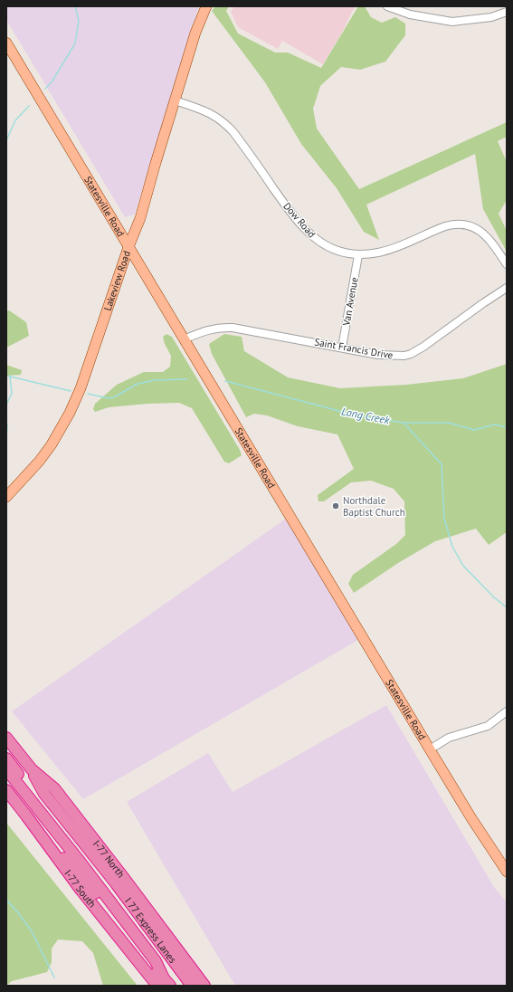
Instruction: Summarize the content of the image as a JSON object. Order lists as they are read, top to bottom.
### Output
{
  "streets": {
    "highway": ["I-77 North", "I-77 South", "I 77 Express Lanes"],
    "main road": ["Statesville Road", "Lakeview Road"],
    "street": ["Dow Road", "Van Avenue", "Saint Francis Drive"]
  },
  "crossings": [
    ["Statesville Road", "Lakeview Road"],
    ["Statesville Road", "Saint Francis Drive"],
    ["Dow Road", "Lakeview Road"],
    ["Dow Road", "Van Avenue"],
    ["Van Avenue", "Saint Francis Drive"],
    ["I-77 North", "I 77 Express Lanes"],
    ["I-77 South", "I 77 Express Lanes"]
  ],
  "water": ["Long Creek"],
  "places": ["Northdale Baptist Church"]
}
